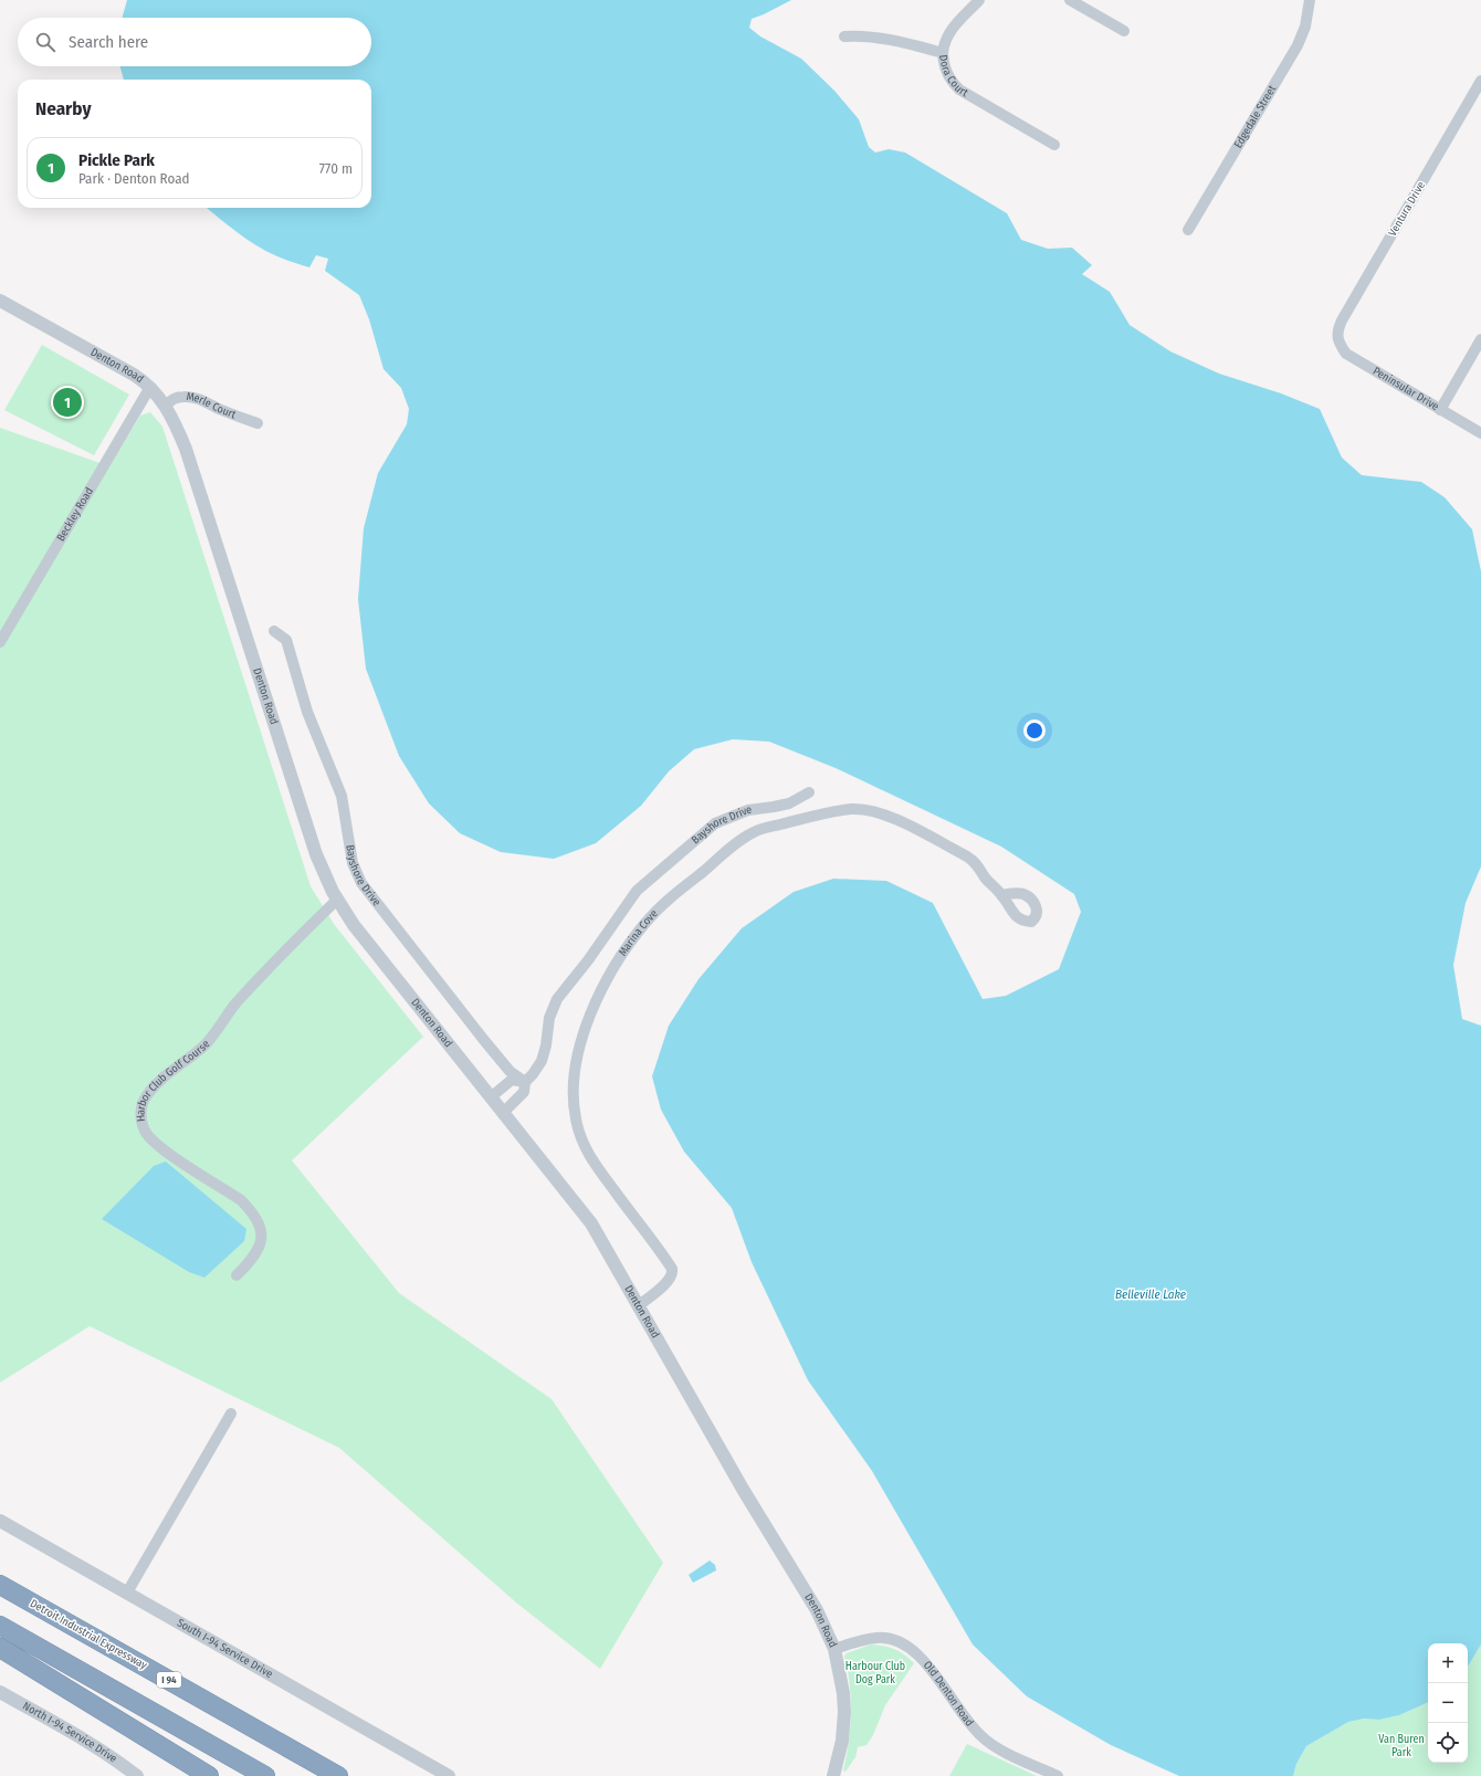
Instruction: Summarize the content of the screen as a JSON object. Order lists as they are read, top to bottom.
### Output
{
  "streets": {
    "highway": ["Detroit Industrial Expressway", "I 94"],
    "street": [
      "Dora Court",
      "Edgedale Street",
      "Ventura Drive",
      "Denton Road",
      "Peninsular Drive",
      "Merle Court",
      "Beckley Road",
      "Bayshore Drive",
      "Marina Cove",
      "Harbor Club Golf Course",
      "South I-94 Service Drive",
      "Old Denton Road",
      "North I-94 Service Drive"
    ]
  },
  "crossings": [
    ["Ventura Drive", "Peninsular Drive"],
    ["Denton Road", "Merle Court"],
    ["Denton Road", "Beckley Road"],
    ["Denton Road", "Bayshore Drive"],
    ["Denton Road", "Marina Cove"],
    ["Denton Road", "Harbor Club Golf Course"],
    ["Denton Road", "Old Denton Road"]
  ],
  "water": ["Belleville Lake"],
  "parks": ["Harbour Club Dog Park", "Van Buren Park"],
  "page": {
    "search": "Search here",
    "heading": "Nearby",
    "list": [
      {
        "mark": "1",
        "name": "Pickle Park",
        "note": "Park · Denton Road",
        "value": "770 m"
      }
    ],
    "pins": "1",
    "map_buttons": ["+", "−"]
  }
}
